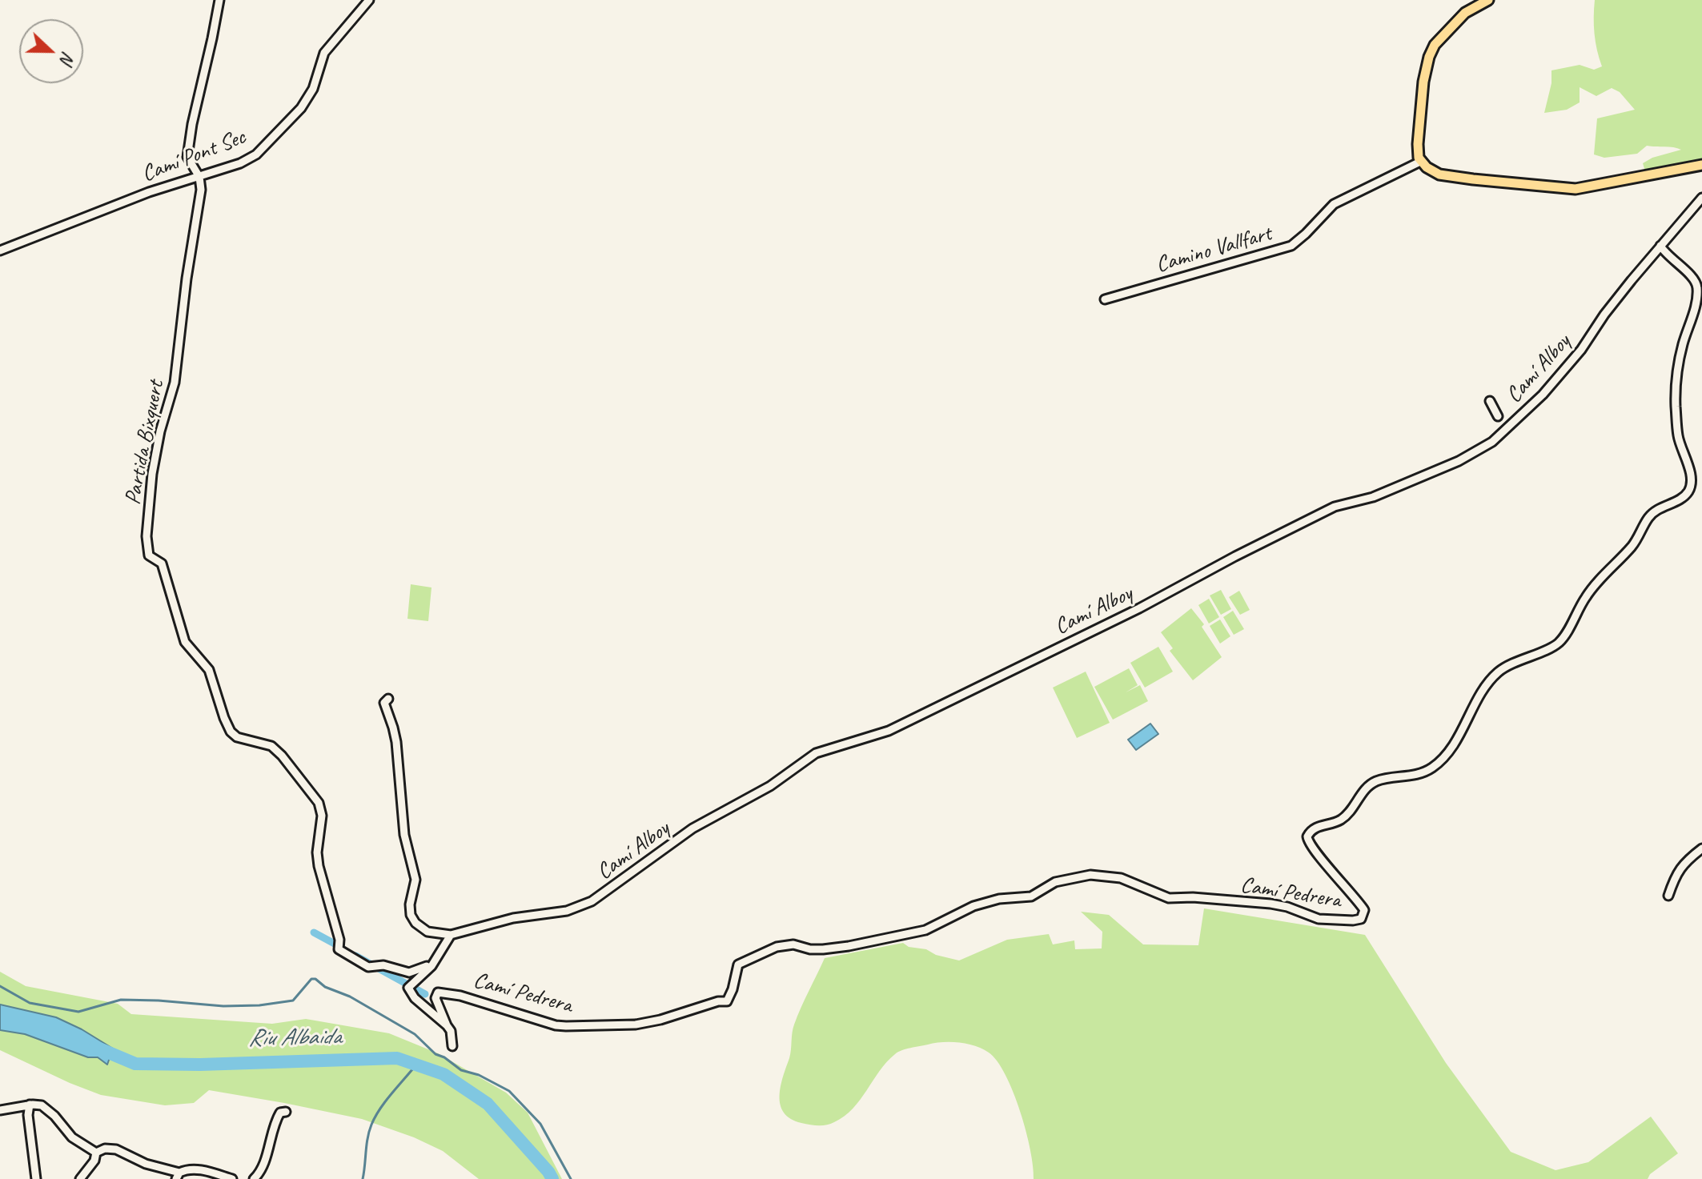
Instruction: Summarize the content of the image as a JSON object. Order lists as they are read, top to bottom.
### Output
{
  "streets": {
    "street": [
      "Camí Pont Sec",
      "Camino Vallfart",
      "Camí Alboy",
      "Partida Bixquert",
      "Camí Pedrera"
    ]
  },
  "crossings": [
    ["Camí Pont Sec", "Partida Bixquert"],
    ["Camí Alboy", "Camí Pedrera"]
  ],
  "water": ["Riu Albaida"],
  "north": "right"
}
